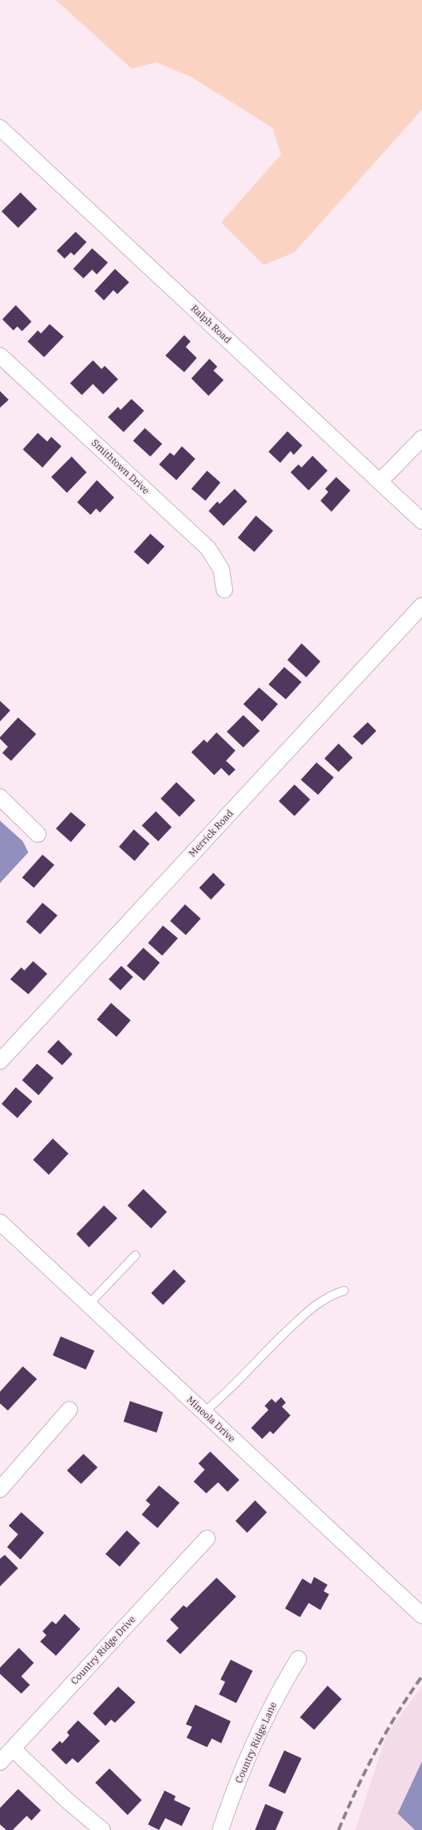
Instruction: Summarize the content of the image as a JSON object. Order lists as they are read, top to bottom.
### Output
{
  "streets": {
    "street": [
      "Ralph Road",
      "Smithtown Drive",
      "Merrick Road",
      "Mineola Drive",
      "Country Ridge Drive",
      "Country Ridge Lane"
    ]
  }
}
